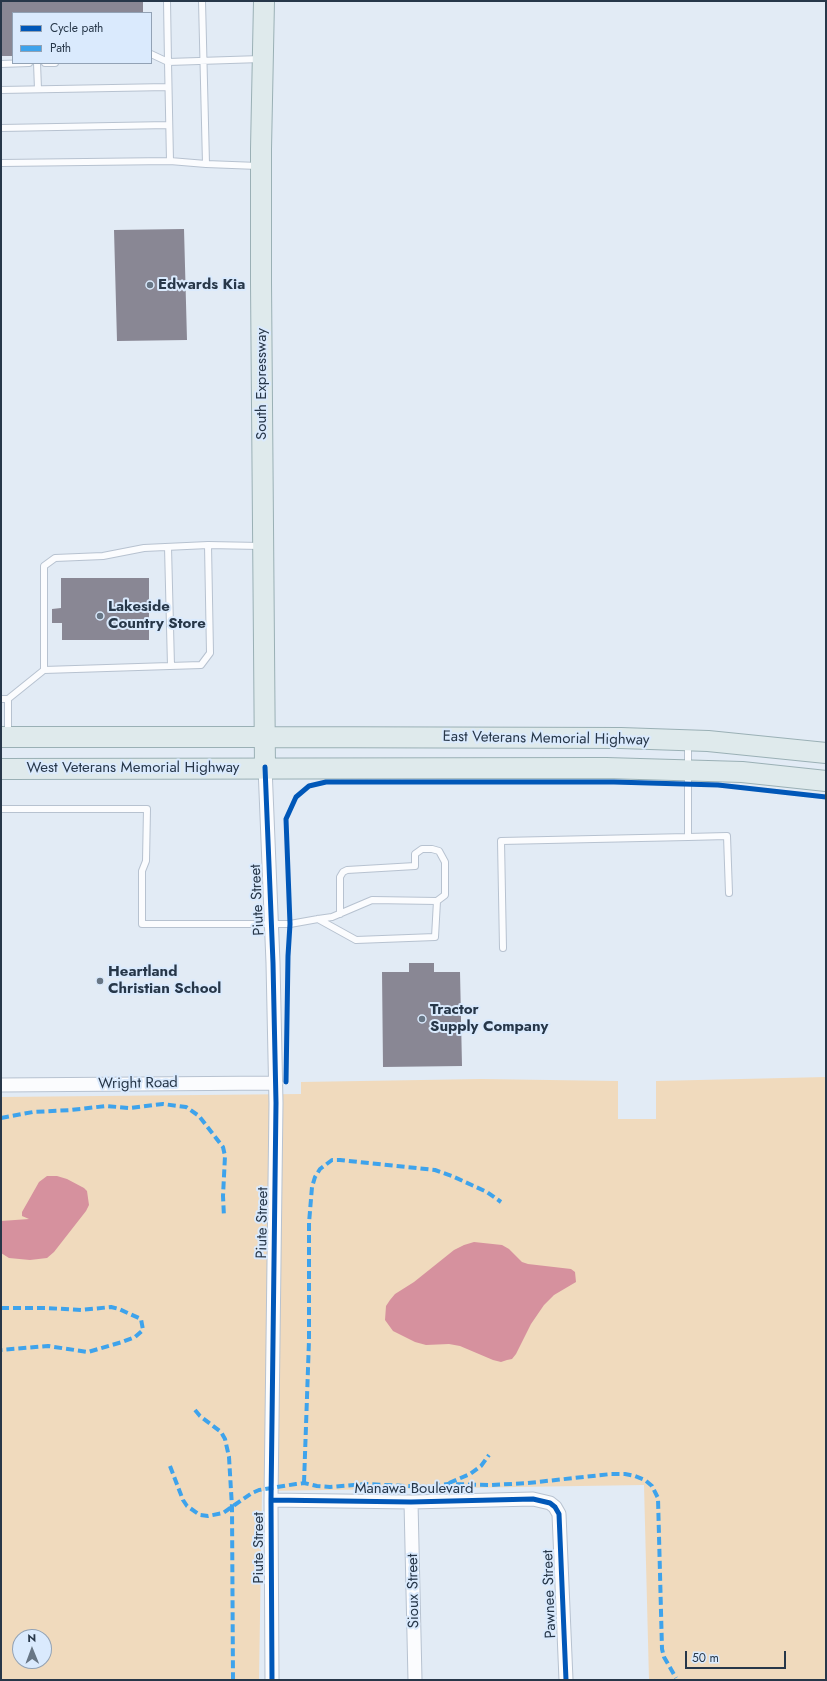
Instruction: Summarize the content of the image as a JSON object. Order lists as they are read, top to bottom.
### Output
{
  "streets": {
    "main road": ["South Expressway", "East Veterans Memorial Highway", "West Veterans Memorial Highway"],
    "street": [
      "Piute Street",
      "Wright Road",
      "Manawa Boulevard",
      "Sioux Street",
      "Pawnee Street"
    ]
  },
  "crossings": [
    ["South Expressway", "East Veterans Memorial Highway"],
    ["South Expressway", "West Veterans Memorial Highway"],
    ["South Expressway", "Piute Street"],
    ["East Veterans Memorial Highway", "West Veterans Memorial Highway"],
    ["East Veterans Memorial Highway", "Piute Street"],
    ["West Veterans Memorial Highway", "Piute Street"],
    ["Piute Street", "Wright Road"],
    ["Piute Street", "Manawa Boulevard"],
    ["Manawa Boulevard", "Sioux Street"],
    ["Manawa Boulevard", "Pawnee Street"]
  ],
  "places": [
    "Edwards Kia",
    "Lakeside Country Store",
    "Heartland Christian School",
    "Tractor Supply Company"
  ],
  "legend": ["Cycle path", "Path"],
  "scale_bar": "50 m",
  "north": "top"
}
